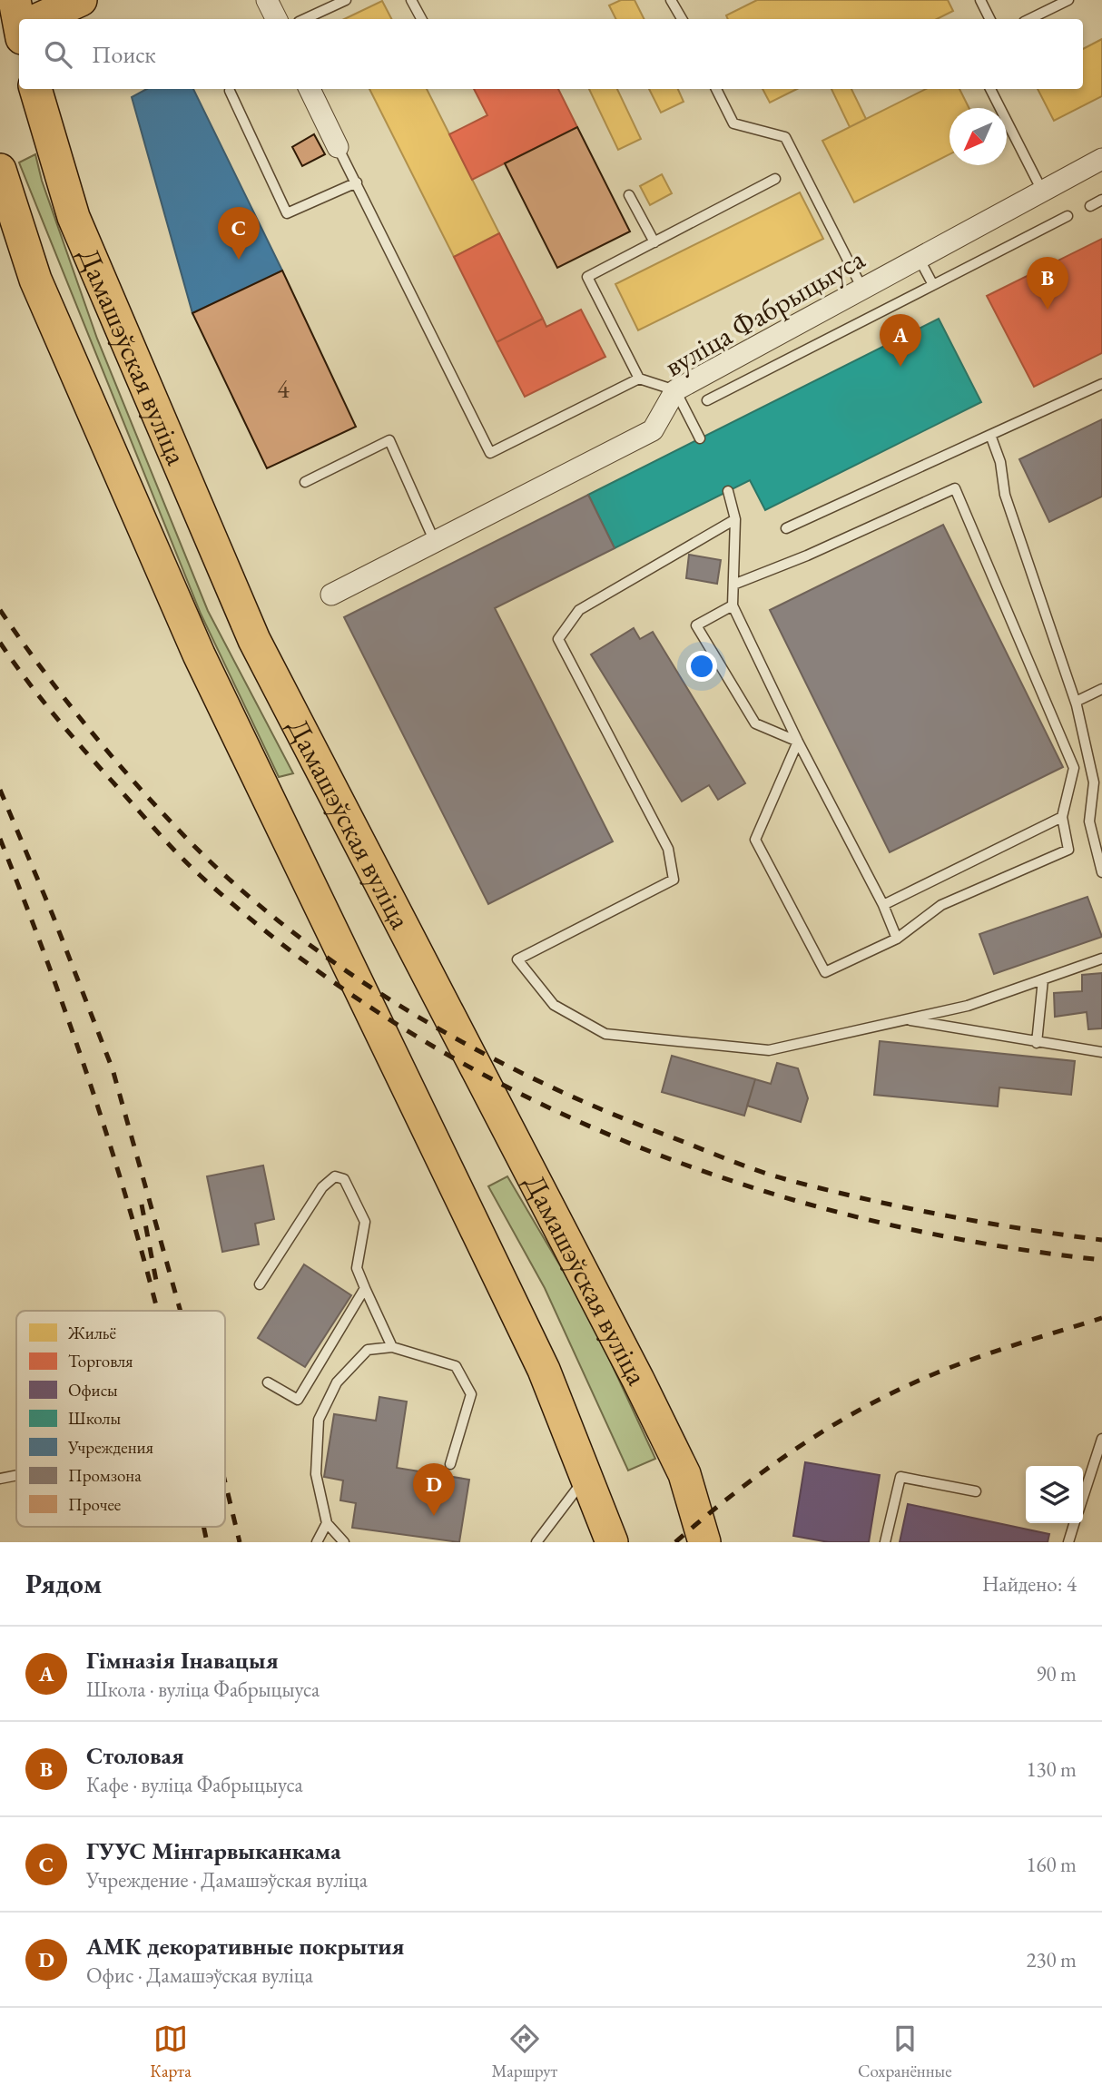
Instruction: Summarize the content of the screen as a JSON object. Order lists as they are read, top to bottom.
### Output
{
  "streets": {
    "main road": ["Дамашэўская вуліца"],
    "street": ["вуліца Фабрыцыуса"]
  },
  "house_numbers": ["4"],
  "legend": [
    "Жильё",
    "Торговля",
    "Офисы",
    "Школы",
    "Учреждения",
    "Промзона",
    "Прочее"
  ],
  "north": "bottom left",
  "page": {
    "search": "Поиск",
    "pins": [
      "C",
      "B",
      "A",
      "D"
    ],
    "heading": ["Рядом", "Найдено: 4"],
    "list": [
      {
        "mark": "A",
        "name": "Гімназія Інавацыя",
        "note": "Школа · вуліца Фабрыцыуса",
        "value": "90 m"
      },
      {
        "mark": "B",
        "name": "Столовая",
        "note": "Кафе · вуліца Фабрыцыуса",
        "value": "130 m"
      },
      {
        "mark": "C",
        "name": "ГУУС Мінгарвыканкама",
        "note": "Учреждение · Дамашэўская вуліца",
        "value": "160 m"
      },
      {
        "mark": "D",
        "name": "АМК декоративные покрытия",
        "note": "Офис · Дамашэўская вуліца",
        "value": "230 m"
      }
    ],
    "nav": ["Карта", "Маршрут", "Сохранённые"]
  }
}
